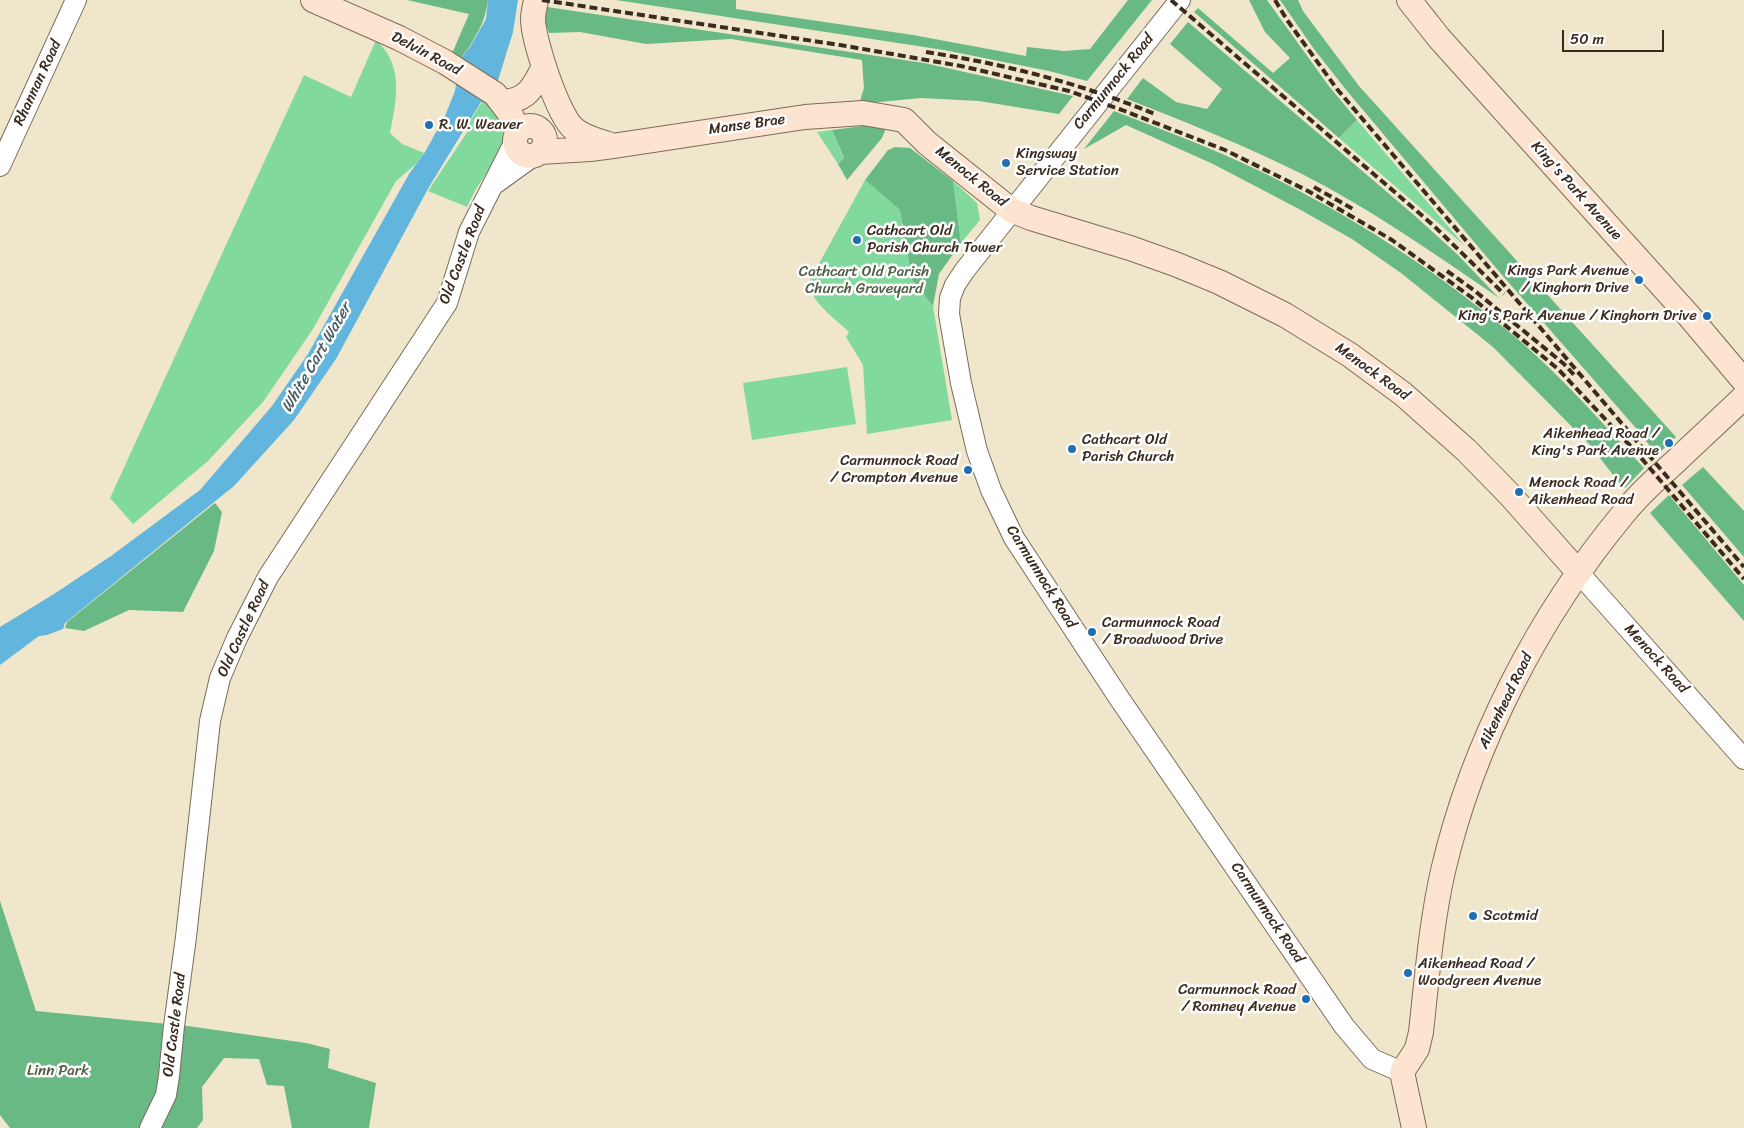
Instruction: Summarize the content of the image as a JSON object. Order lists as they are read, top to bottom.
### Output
{
  "streets": {
    "main road": [
      "Delvin Road",
      "Manse Brae",
      "Menock Road",
      "King's Park Avenue",
      "Old Castle Road",
      "Aikenhead Road"
    ],
    "street": ["Carmunnock Road", "Rhannan Road"]
  },
  "crossings": [
    ["Delvin Road", "Manse Brae"],
    ["Delvin Road", "Old Castle Road"],
    ["Carmunnock Road", "Menock Road"],
    ["Carmunnock Road", "Aikenhead Road"],
    ["Manse Brae", "Menock Road"],
    ["Manse Brae", "Old Castle Road"],
    ["Menock Road", "Aikenhead Road"]
  ],
  "water": ["White Cart Water"],
  "parks": ["Cathcart Old Parish Church Graveyard", "Linn Park"],
  "places": [
    "R. W. Weaver",
    "Kingsway Service Station",
    "Cathcart Old Parish Church Tower",
    "Kings Park Avenue / Kinghorn Drive",
    "King's Park Avenue / Kinghorn Drive",
    "Aikenhead Road / King's Park Avenue",
    "Cathcart Old Parish Church",
    "Carmunnock Road / Crompton Avenue",
    "Menock Road / Aikenhead Road",
    "Carmunnock Road / Broadwood Drive",
    "Scotmid",
    "Aikenhead Road / Woodgreen Avenue",
    "Carmunnock Road / Romney Avenue"
  ],
  "scale_bar": "50 m"
}
